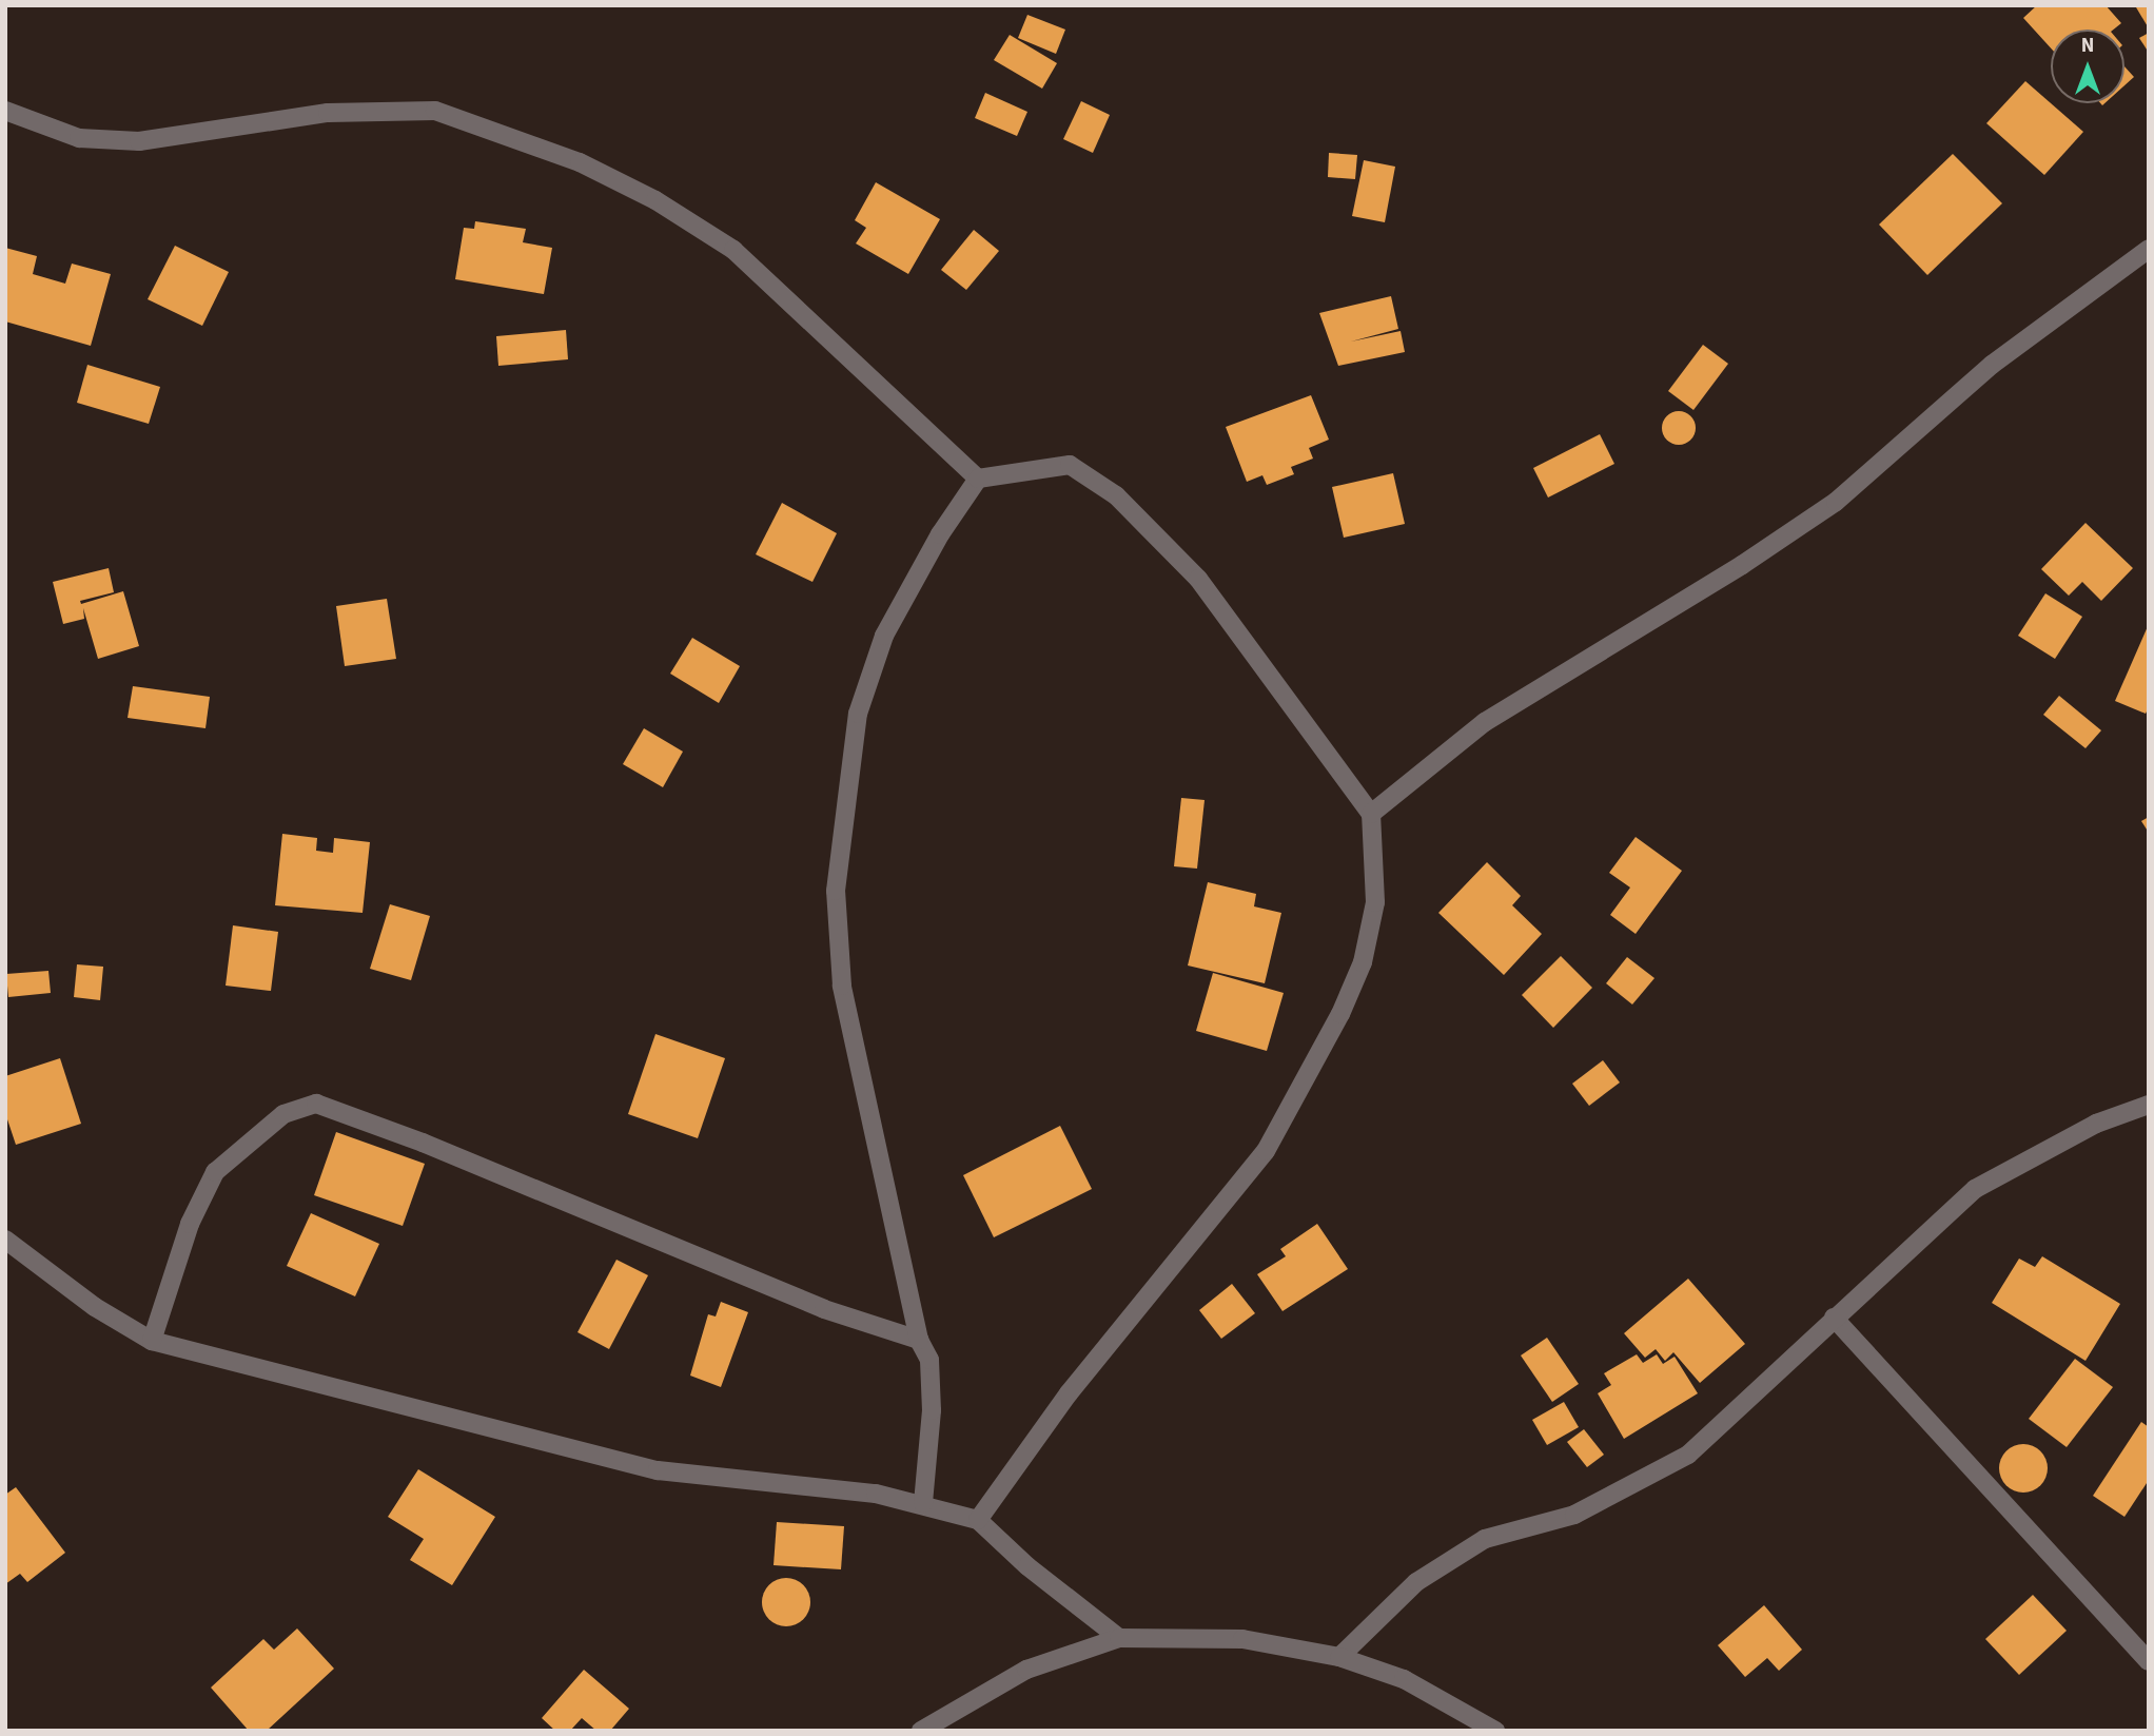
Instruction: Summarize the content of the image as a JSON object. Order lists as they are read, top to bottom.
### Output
{
  "north": "top"
}
